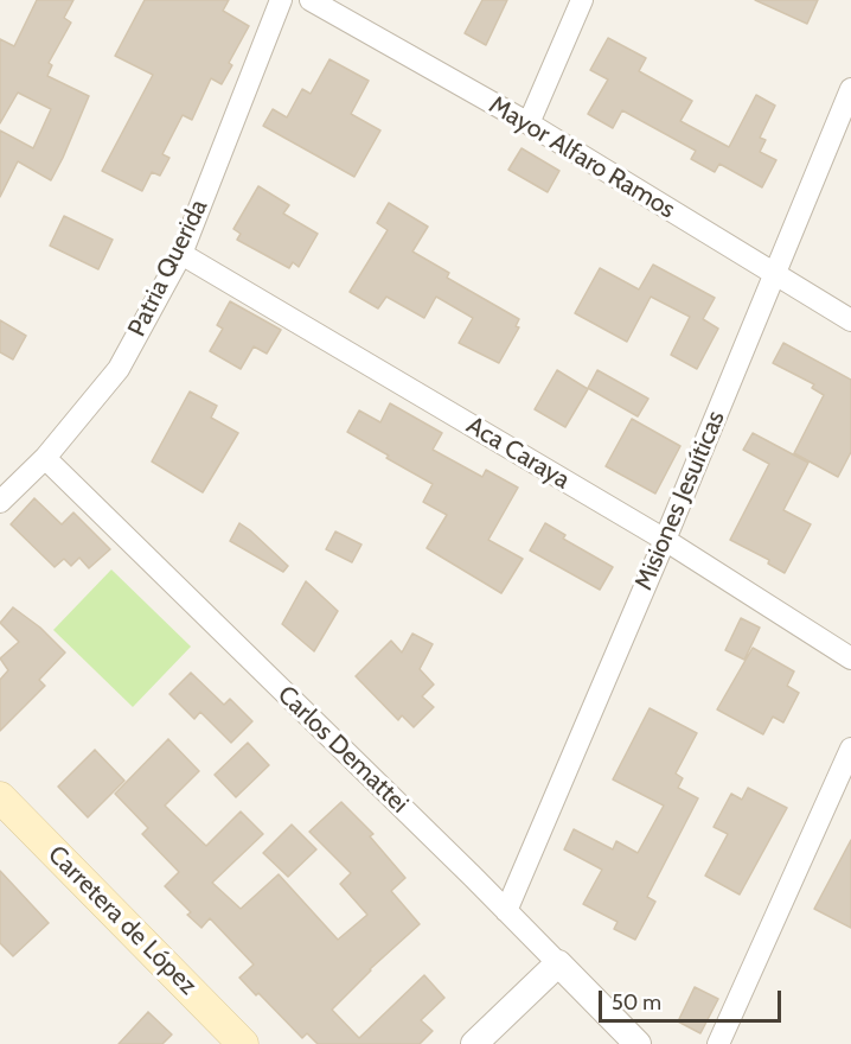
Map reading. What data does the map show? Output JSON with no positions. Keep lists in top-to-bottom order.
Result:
{
  "streets": {
    "main road": ["Carretera de López"],
    "street": [
      "Mayor Alfaro Ramos",
      "Patria Querida",
      "Aca Caraya",
      "Misiones Jesuíticas",
      "Carlos Demattei"
    ]
  },
  "crossings": [
    ["Mayor Alfaro Ramos", "Misiones Jesuíticas"],
    ["Patria Querida", "Aca Caraya"],
    ["Patria Querida", "Carlos Demattei"],
    ["Aca Caraya", "Misiones Jesuíticas"],
    ["Misiones Jesuíticas", "Carlos Demattei"]
  ],
  "scale_bar": "50 m"
}
